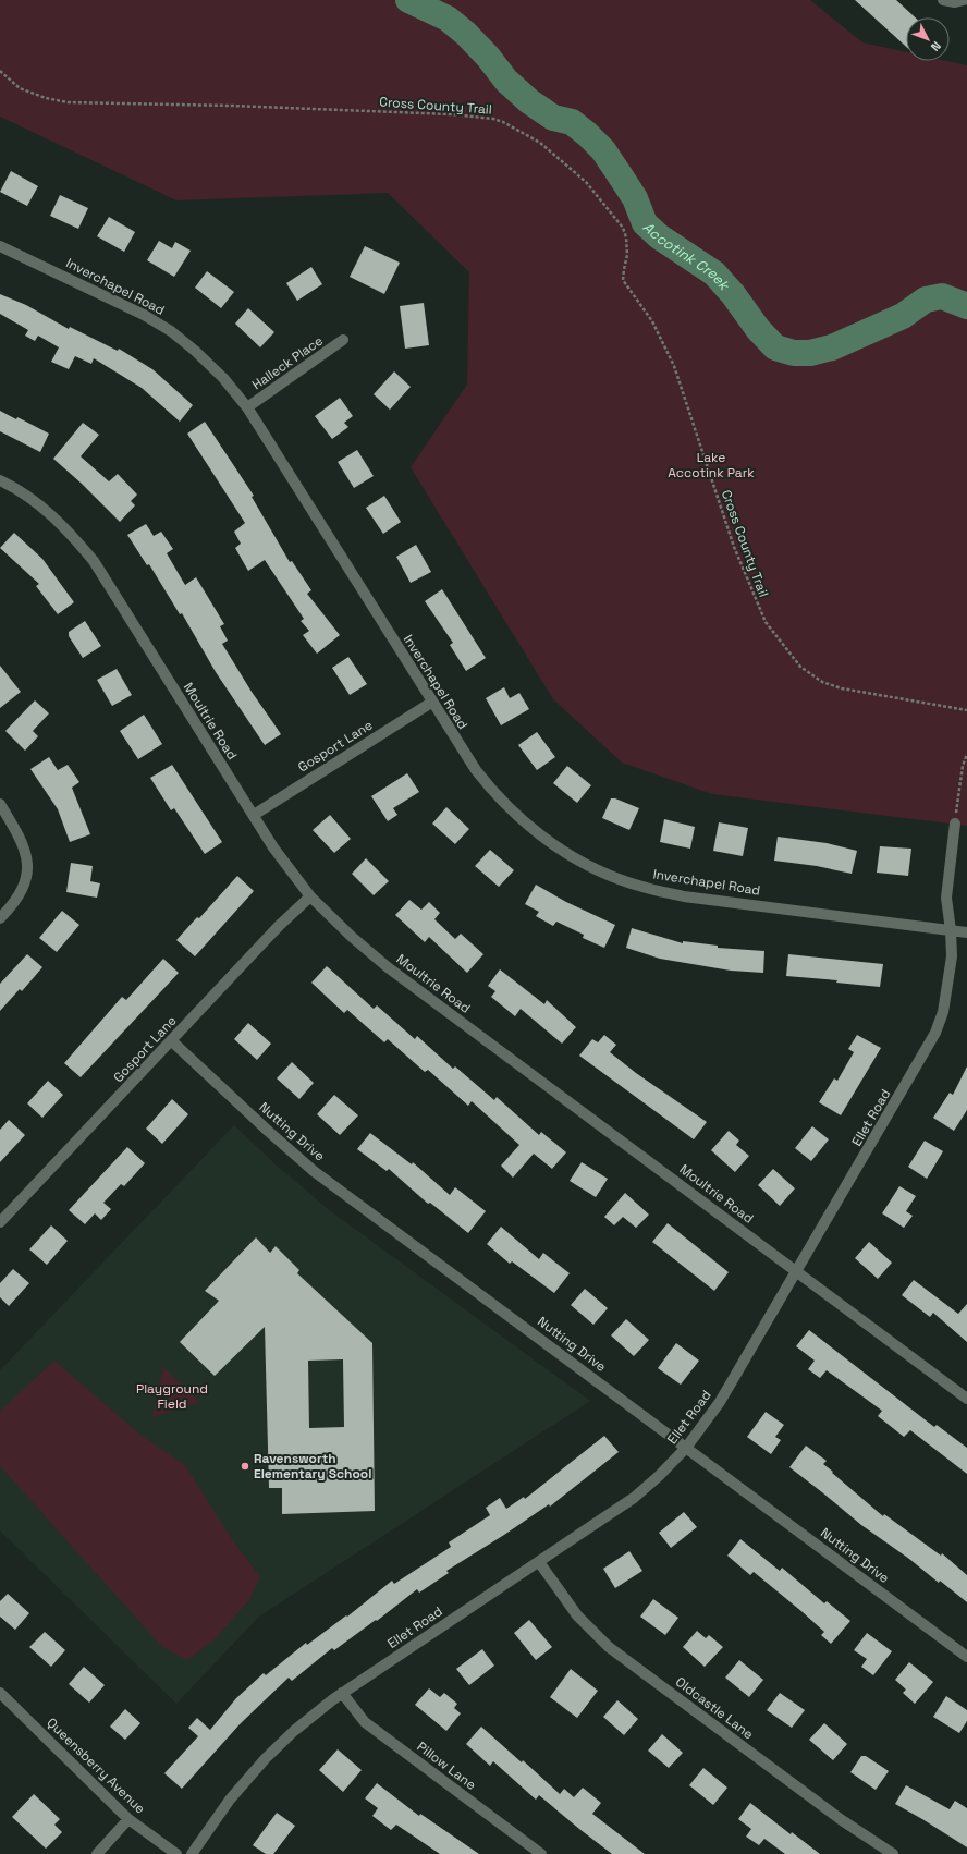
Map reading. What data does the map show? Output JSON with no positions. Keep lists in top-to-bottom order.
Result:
{
  "streets": {
    "street": [
      "Inverchapel Road",
      "Halleck Place",
      "Moultrie Road",
      "Gosport Lane",
      "Ellet Road",
      "Nutting Drive",
      "Oldcastle Lane",
      "Queensberry Avenue",
      "Pillow Lane"
    ],
    "path": ["Cross County Trail"]
  },
  "crossings": [
    ["Inverchapel Road", "Halleck Place"],
    ["Inverchapel Road", "Gosport Lane"],
    ["Inverchapel Road", "Ellet Road"],
    ["Moultrie Road", "Gosport Lane"],
    ["Moultrie Road", "Ellet Road"],
    ["Gosport Lane", "Nutting Drive"],
    ["Ellet Road", "Nutting Drive"],
    ["Ellet Road", "Oldcastle Lane"],
    ["Ellet Road", "Pillow Lane"]
  ],
  "water": ["Accotink Creek"],
  "parks": ["Lake Accotink Park", "Playground Field"],
  "places": ["Ravensworth Elementary School"],
  "north": "bottom right"
}
